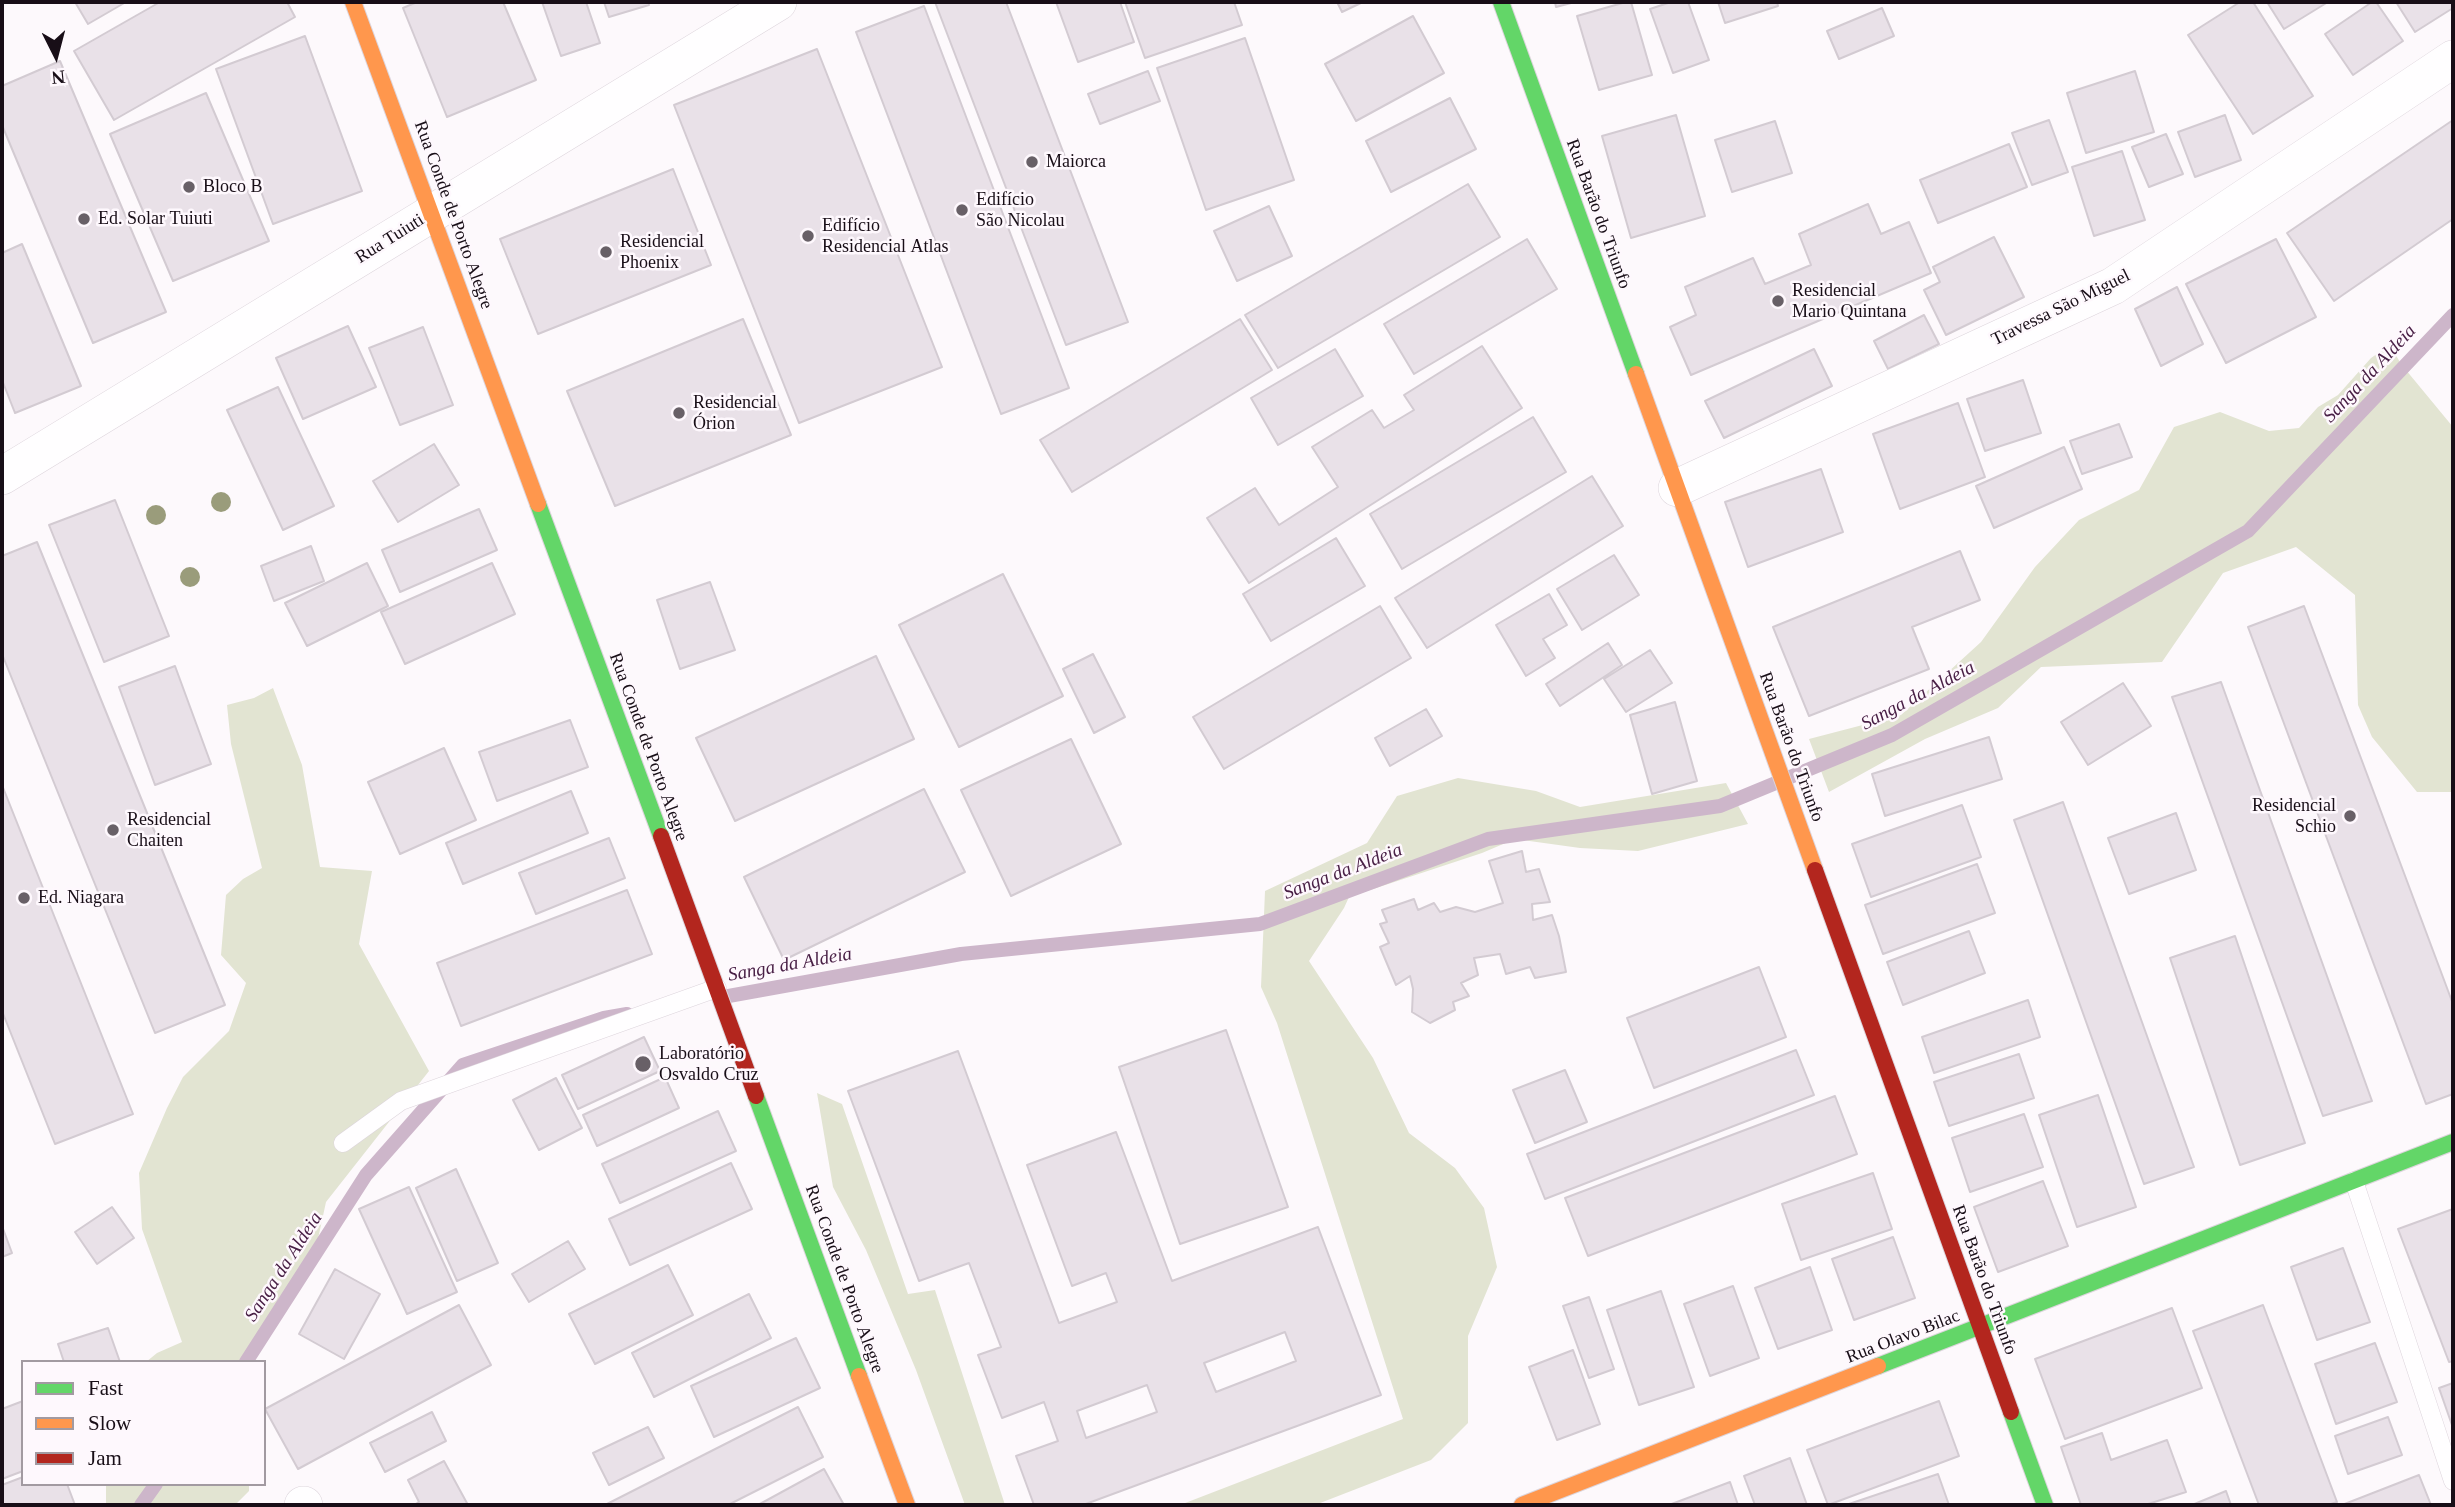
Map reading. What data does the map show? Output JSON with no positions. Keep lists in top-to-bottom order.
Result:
{
  "streets": {
    "street": [
      "Rua Barão do Triunfo",
      "Rua Conde de Porto Alegre",
      "Rua Tuiuti",
      "Travessa São Miguel",
      "Rua Olavo Bilac"
    ]
  },
  "crossings": [
    ["Rua Barão do Triunfo", "Travessa São Miguel"],
    ["Rua Barão do Triunfo", "Rua Olavo Bilac"],
    ["Rua Conde de Porto Alegre", "Rua Tuiuti"]
  ],
  "water": ["Sanga da Aldeia"],
  "places": [
    "Maiorca",
    "Bloco B",
    "Edifício São Nicolau",
    "Ed. Solar Tuiuti",
    "Edifício Residencial Atlas",
    "Residencial Phoenix",
    "Residencial Mario Quintana",
    "Residencial Órion",
    "Residencial Schio",
    "Residencial Chaiten",
    "Ed. Niagara",
    "Laboratório Osvaldo Cruz"
  ],
  "legend": ["Fast", "Slow", "Jam"],
  "north": "bottom"
}
